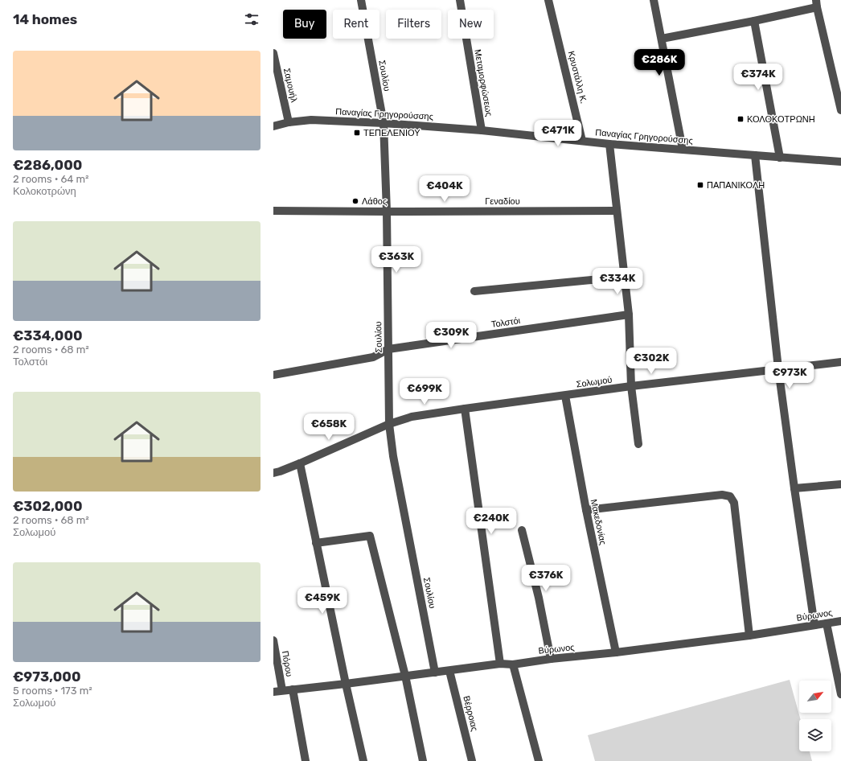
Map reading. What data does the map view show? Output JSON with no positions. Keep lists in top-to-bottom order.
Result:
{
  "streets": {
    "street": [
      "Σουλίου",
      "Κρυστάλλη Κ.",
      "Μεταμορφώσεως",
      "Σαμουήλ",
      "Παναγίας Γρηγορούσσης",
      "Γεναδίου",
      "Τολστόι",
      "Σολωμού",
      "Μακεδονίας",
      "Βύρωνος",
      "Πόρου",
      "Βέρροιας"
    ]
  },
  "crossings": [
    ["Σουλίου", "Παναγίας Γρηγορούσσης"],
    ["Σουλίου", "Γεναδίου"],
    ["Σουλίου", "Τολστόι"],
    ["Σουλίου", "Σολωμού"],
    ["Σουλίου", "Βύρωνος"],
    ["Κρυστάλλη Κ.", "Παναγίας Γρηγορούσσης"],
    ["Μεταμορφώσεως", "Παναγίας Γρηγορούσσης"],
    ["Σαμουήλ", "Παναγίας Γρηγορούσσης"],
    ["Σολωμού", "Μακεδονίας"],
    ["Μακεδονίας", "Βύρωνος"],
    ["Βύρωνος", "Πόρου"],
    ["Βύρωνος", "Βέρροιας"]
  ],
  "places": {
    "transit": ["ΚΟΛΟΚΟΤΡΩΝΗ", "ΤΕΠΕΛΕΝΙΟΥ", "ΠΑΠΑΝΙΚΟΛΗ"],
    "other": ["Λάθος"]
  },
  "north": "top right",
  "page": {
    "heading": "14 homes",
    "chip": [
      "Buy",
      "Rent",
      "Filters",
      "New"
    ],
    "list": [
      {
        "name": "€286,000",
        "note": "2 rooms · 64 m² · Κολοκοτρώνη"
      },
      {
        "name": "€334,000",
        "note": "2 rooms · 68 m² · Τολστόι"
      },
      {
        "name": "€302,000",
        "note": "2 rooms · 68 m² · Σολωμού"
      },
      {
        "name": "€973,000",
        "note": "5 rooms · 173 m² · Σολωμού"
      }
    ],
    "price": [
      "€286K",
      "€374K",
      "€471K",
      "€404K",
      "€363K",
      "€334K",
      "€309K",
      "€302K",
      "€973K",
      "€699K",
      "€658K",
      "€240K",
      "€376K",
      "€459K"
    ]
  }
}
